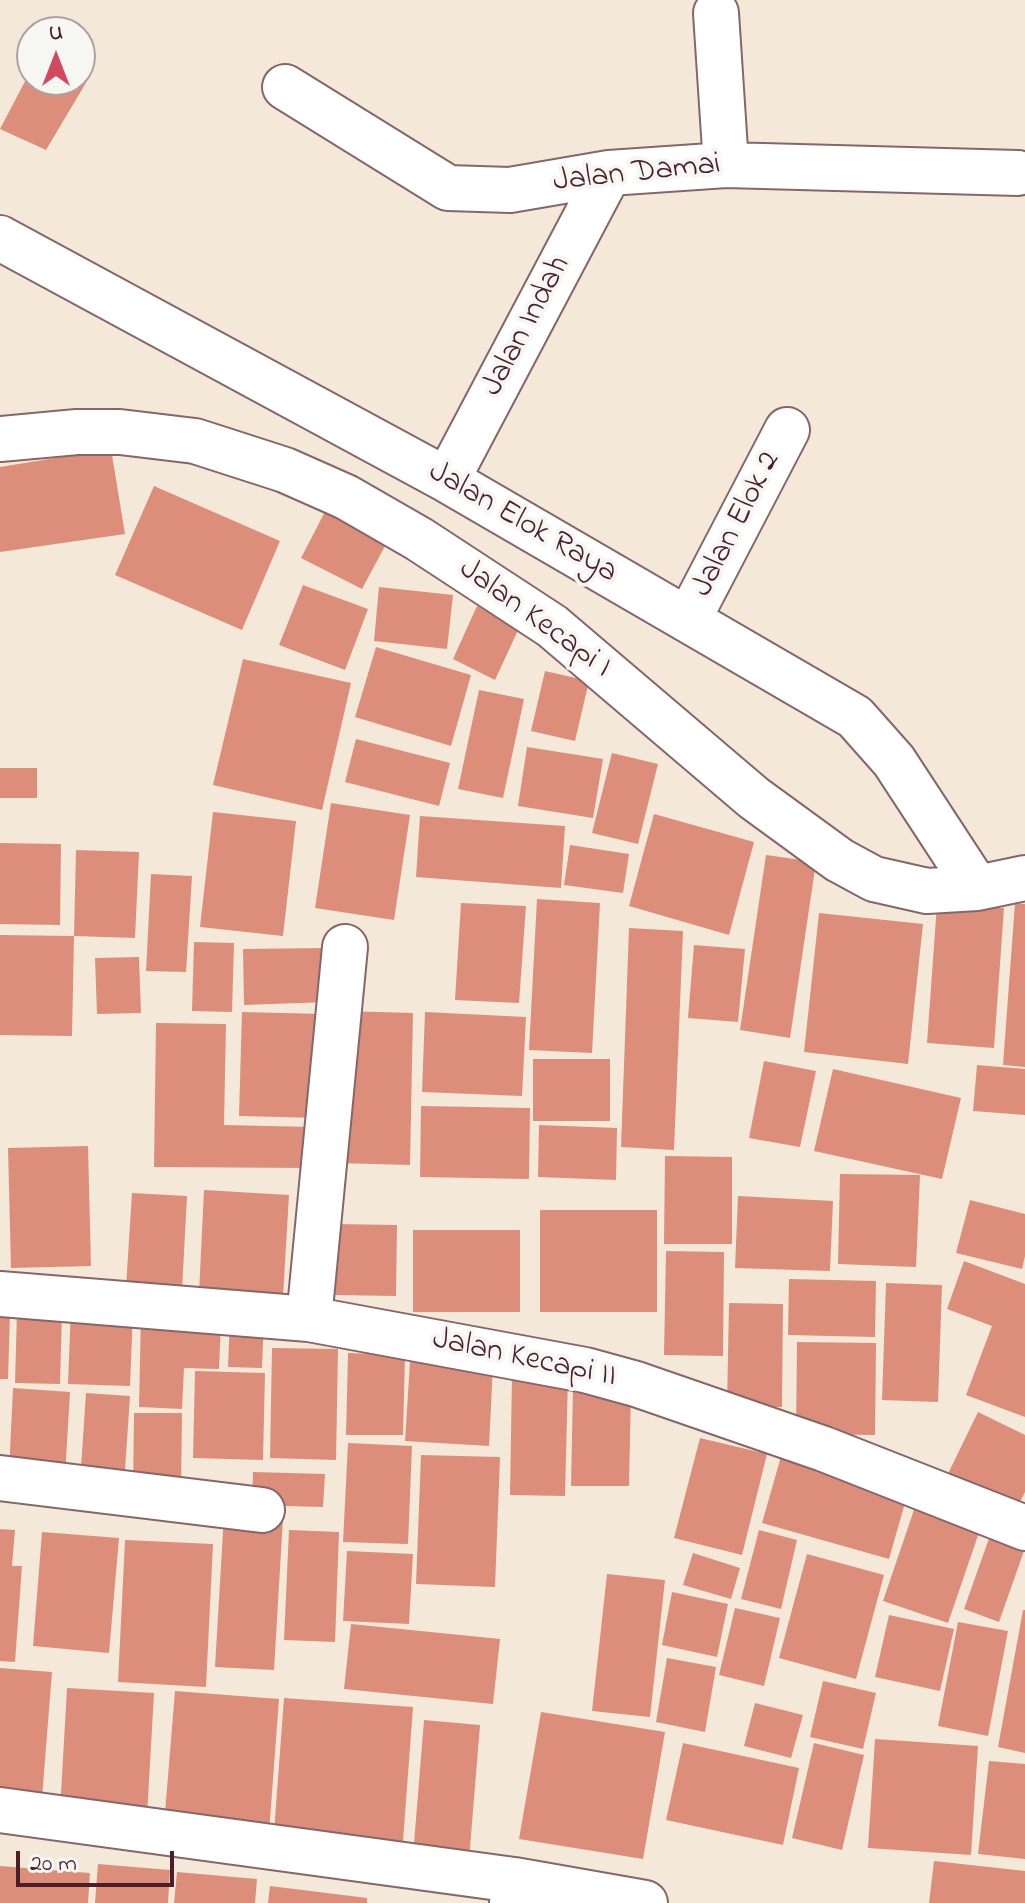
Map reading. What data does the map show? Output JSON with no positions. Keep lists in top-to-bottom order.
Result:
{
  "streets": {
    "street": [
      "Jalan Damai",
      "Jalan Indah",
      "Jalan Elok Raya",
      "Jalan Elok 2",
      "Jalan Kecapi I",
      "Jalan Kecapi II"
    ]
  },
  "crossings": [
    ["Jalan Damai", "Jalan Indah"],
    ["Jalan Indah", "Jalan Elok Raya"],
    ["Jalan Elok Raya", "Jalan Elok 2"],
    ["Jalan Elok Raya", "Jalan Kecapi I"]
  ],
  "scale_bar": "20 m",
  "north": "top"
}
